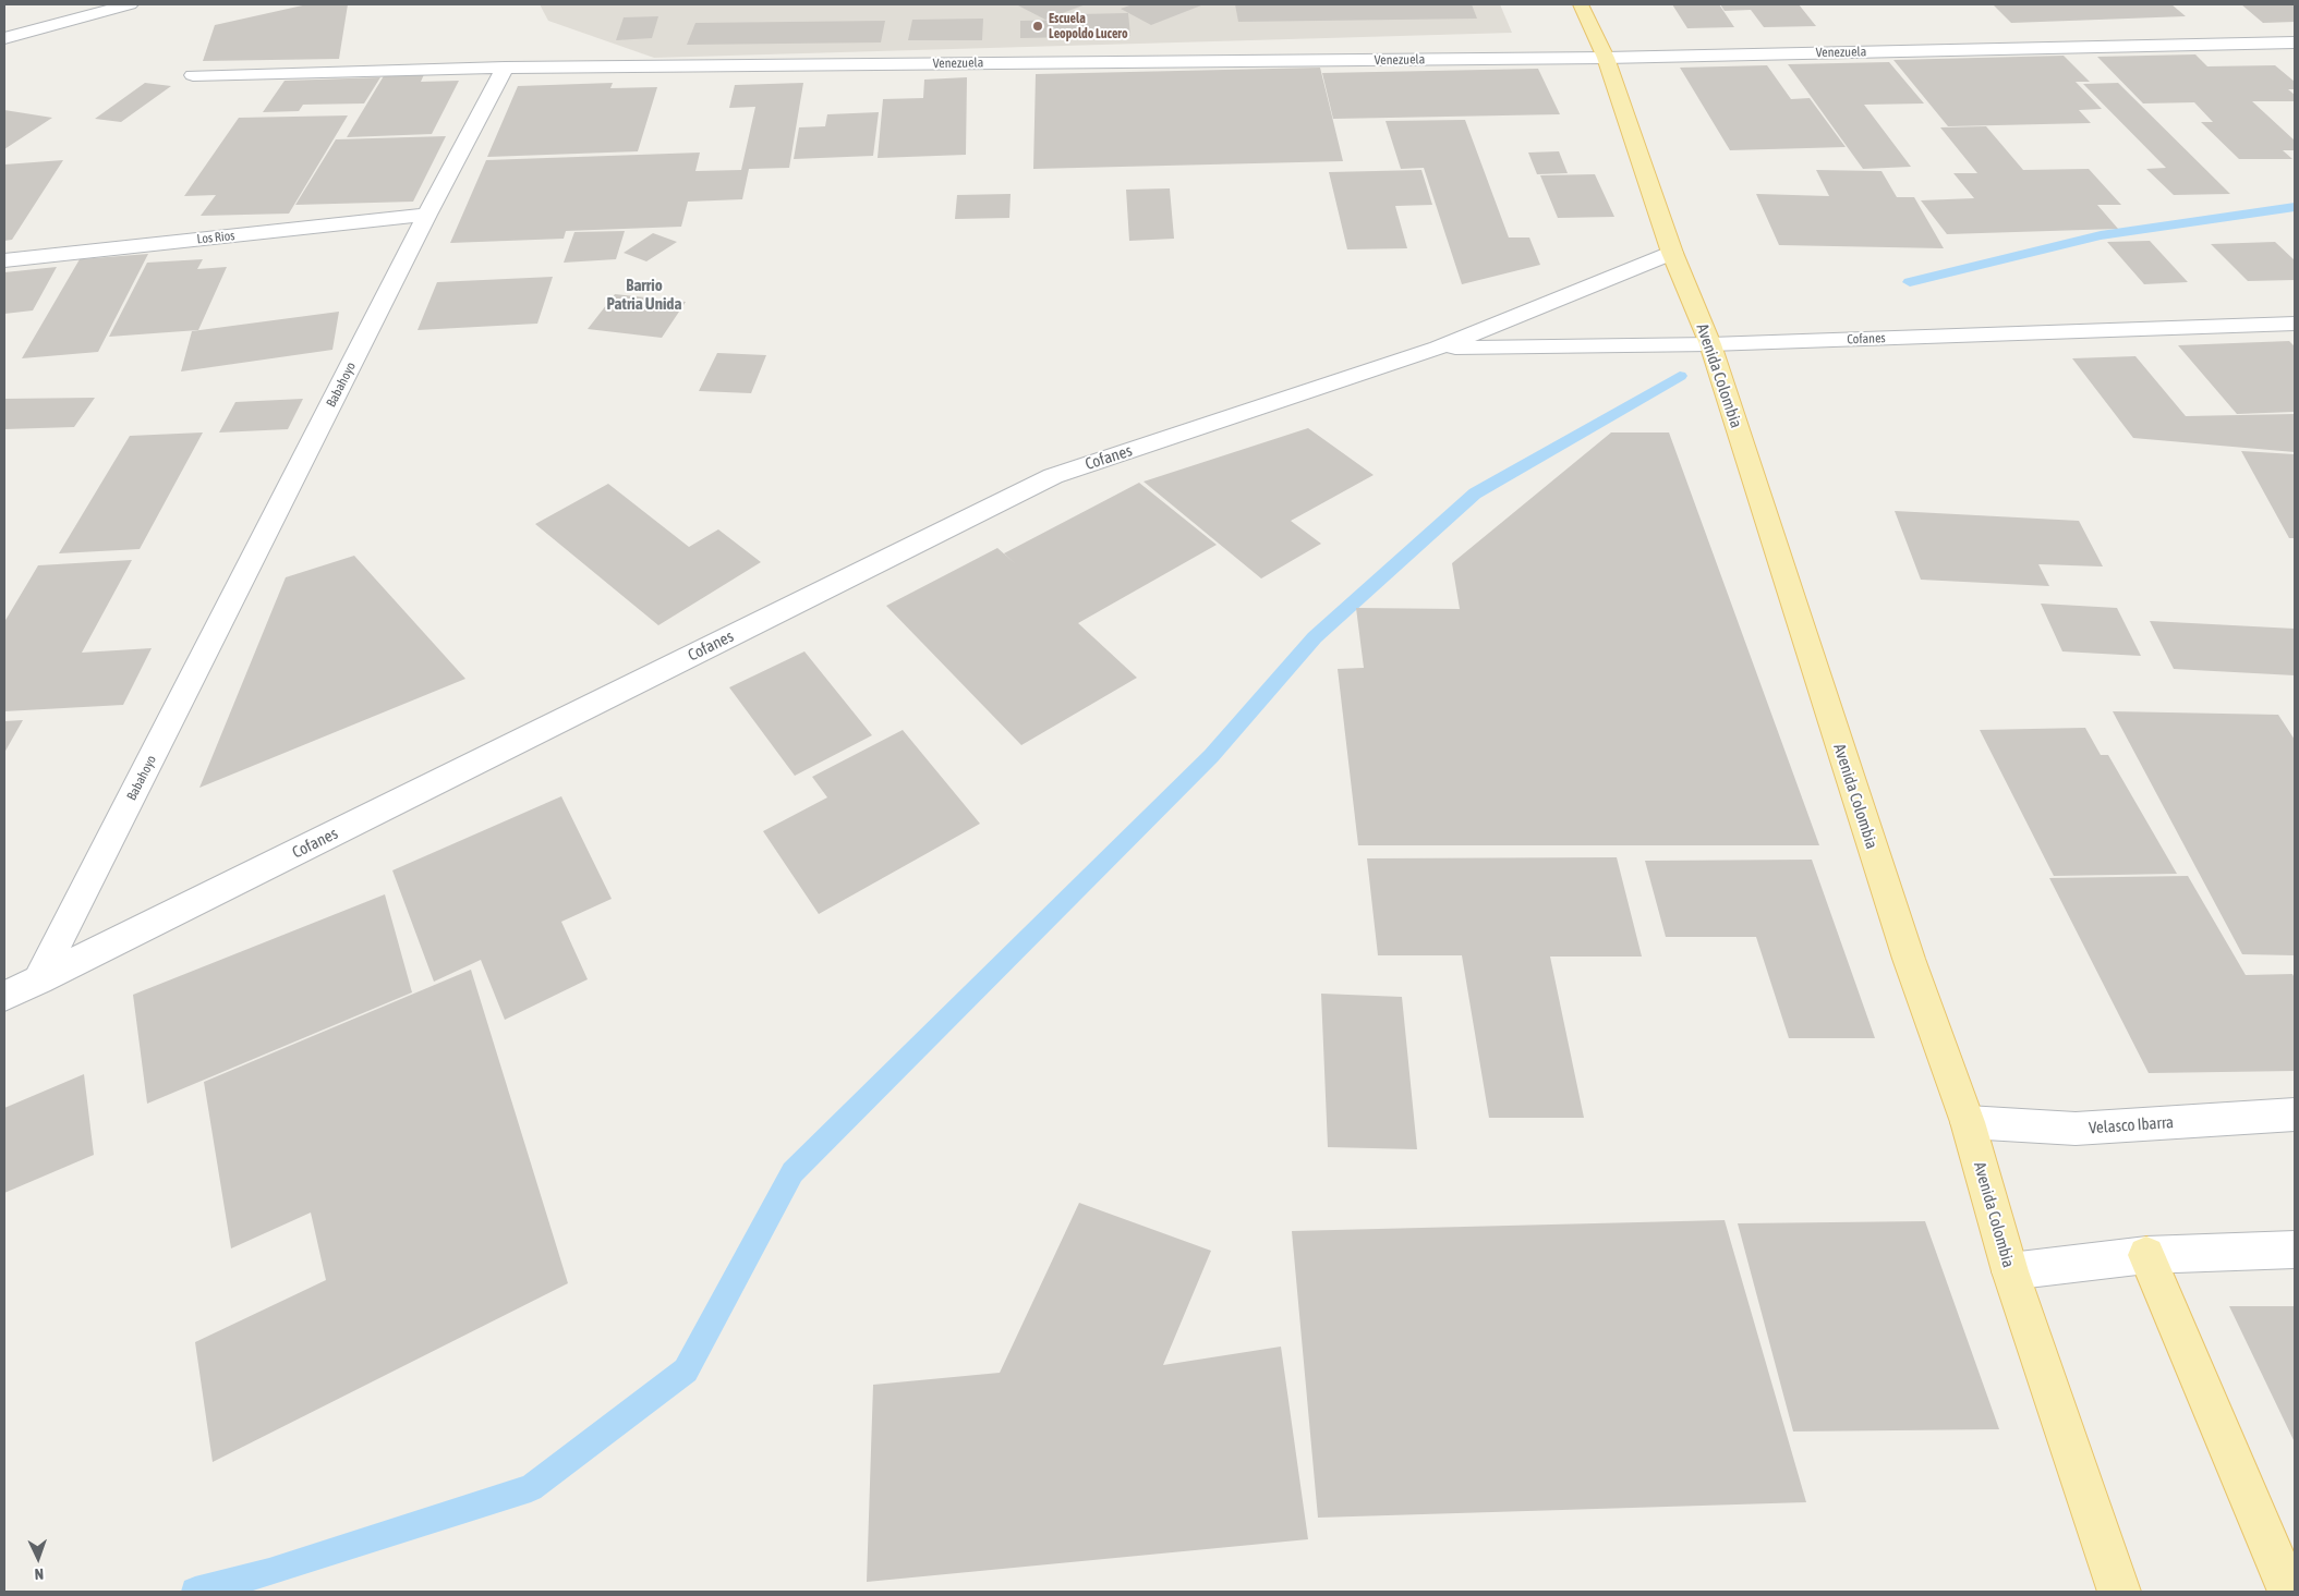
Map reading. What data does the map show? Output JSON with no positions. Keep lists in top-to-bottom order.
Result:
{
  "streets": {
    "main road": ["Avenida Colombia"],
    "street": [
      "Venezuela",
      "Los Rios",
      "Cofanes",
      "Babahoyo",
      "Velasco Ibarra"
    ]
  },
  "crossings": [
    ["Venezuela", "Avenida Colombia"],
    ["Venezuela", "Babahoyo"],
    ["Los Rios", "Babahoyo"],
    ["Cofanes", "Avenida Colombia"],
    ["Cofanes", "Babahoyo"],
    ["Avenida Colombia", "Velasco Ibarra"]
  ],
  "districts": ["Barrio Patria Unida"],
  "places": ["Escuela Leopoldo Lucero"],
  "north": "bottom"
}
